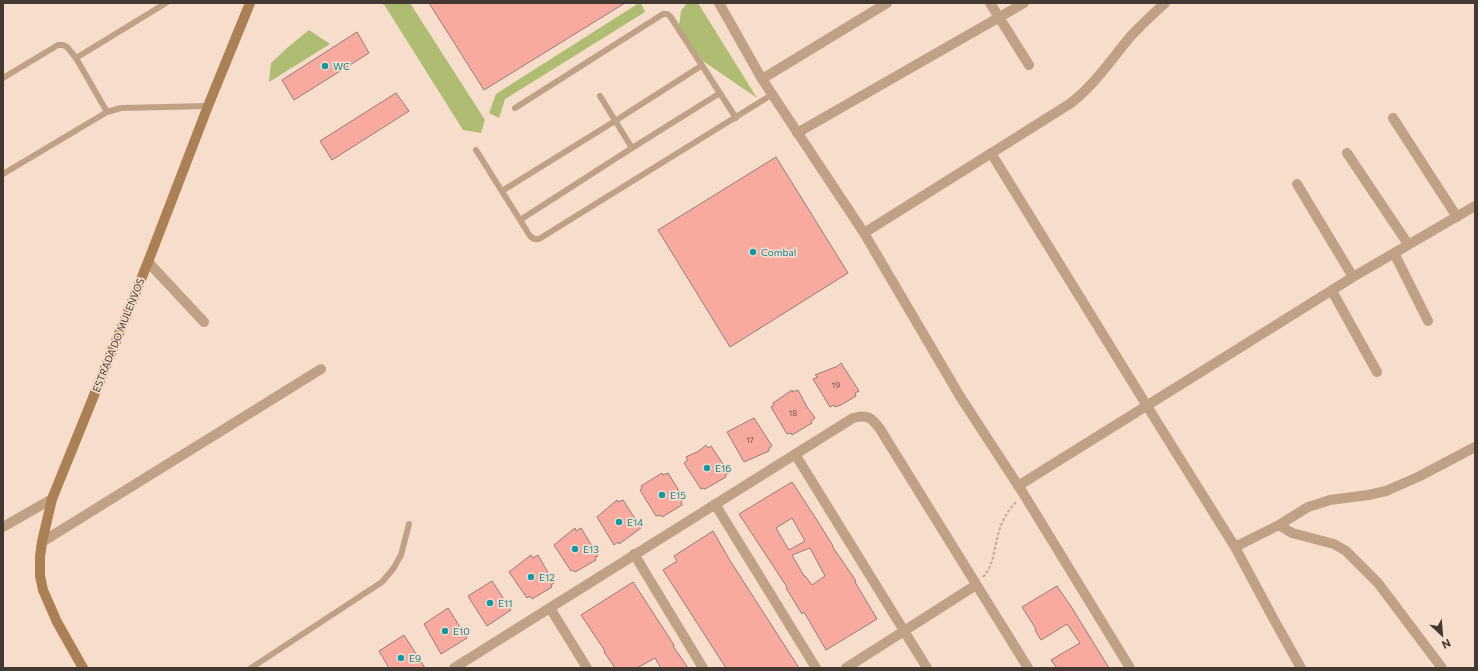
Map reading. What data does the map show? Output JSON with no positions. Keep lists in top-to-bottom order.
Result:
{
  "streets": {
    "street": ["ESTRADA DO MULENVOS"]
  },
  "places": [
    "WC",
    "Combal",
    "E16",
    "E15",
    "E14",
    "E13",
    "E12",
    "E11",
    "E10",
    "E9"
  ],
  "house_numbers": ["19", "18", "17"],
  "north": "bottom right"
}
